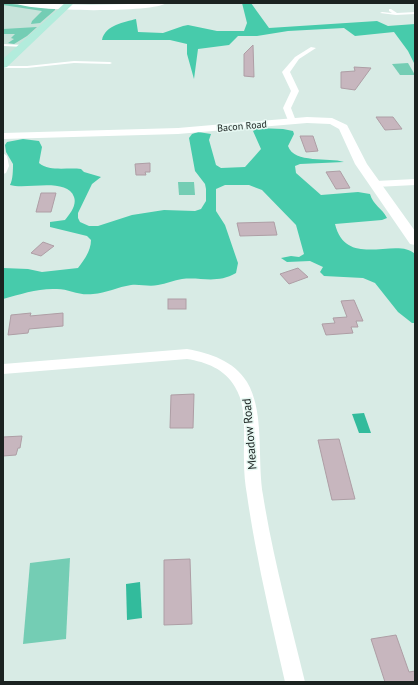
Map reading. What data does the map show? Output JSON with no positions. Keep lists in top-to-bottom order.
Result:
{
  "streets": {
    "street": ["Bacon Road", "Meadow Road"]
  }
}
